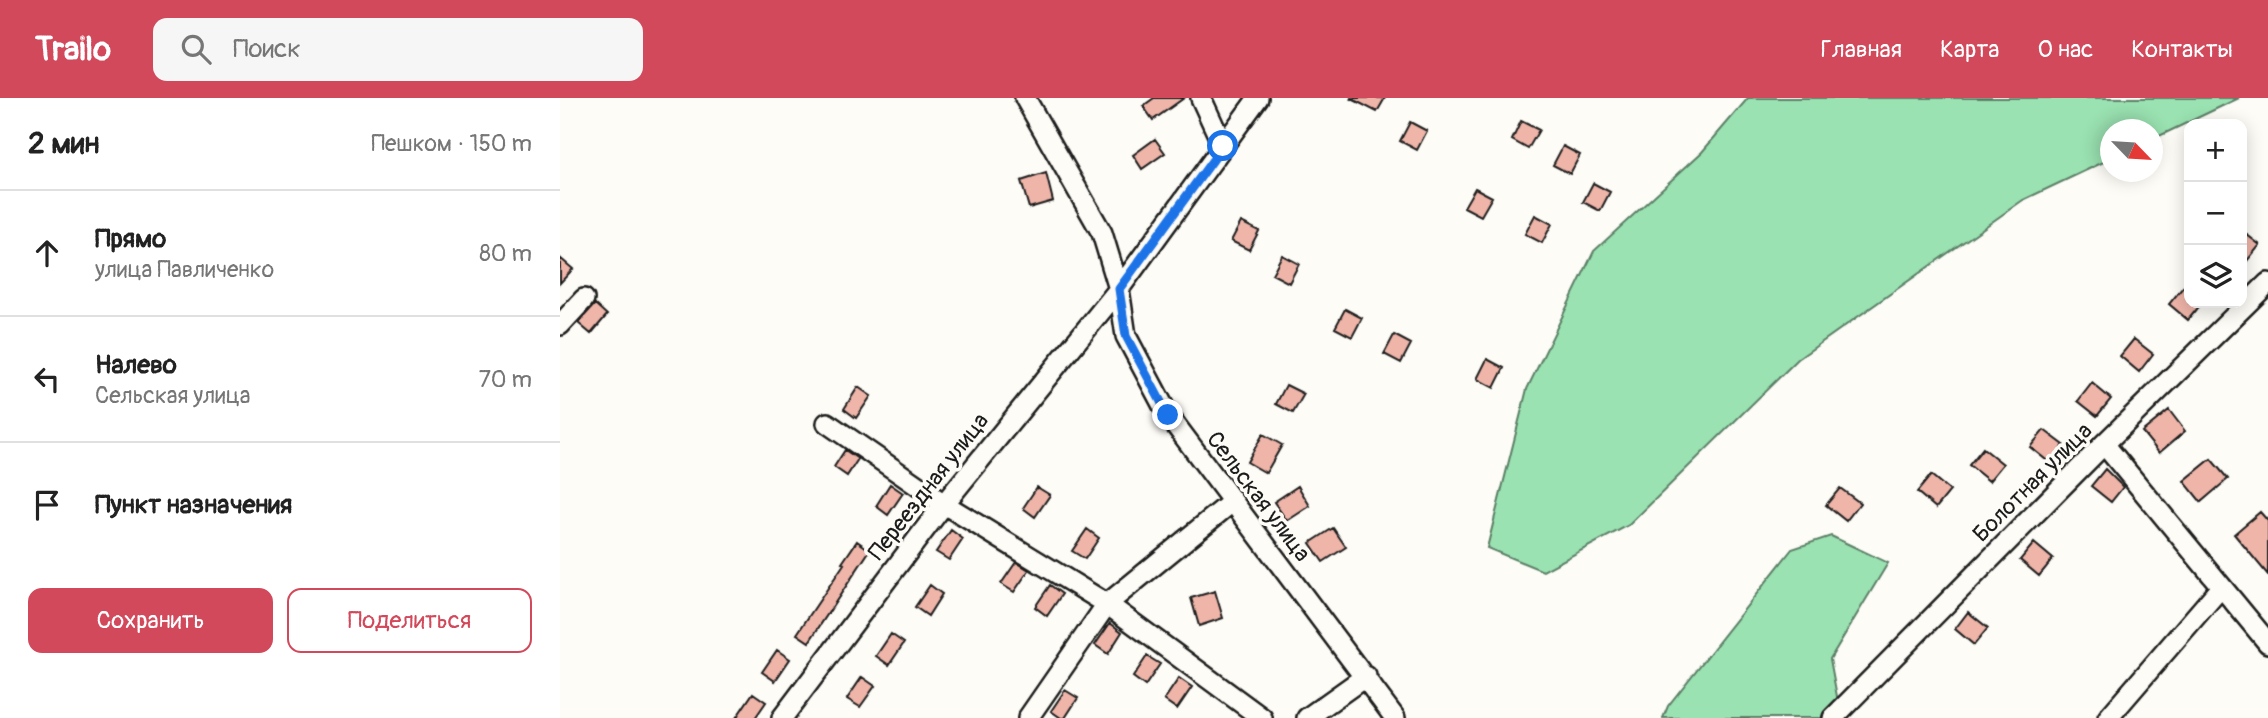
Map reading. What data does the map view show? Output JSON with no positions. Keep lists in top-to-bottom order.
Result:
{
  "streets": {
    "street": ["Болотная улица", "Переездная улица", "Сельская улица"]
  },
  "crossings": [
    ["Переездная улица", "Сельская улица"]
  ],
  "north": "bottom right",
  "page": {
    "header": "Trailo",
    "search": "Поиск",
    "nav": [
      "Главная",
      "Карта",
      "О нас",
      "Контакты"
    ],
    "heading": ["2 мин", "Пешком · 150 m"],
    "map_buttons": ["+", "−"],
    "list": [
      ["Прямо", "улица Павличенко", "80 m"],
      ["Налево", "Сельская улица", "70 m"],
      "Пункт назначения"
    ],
    "buttons": ["Сохранить", "Поделиться"]
  }
}
